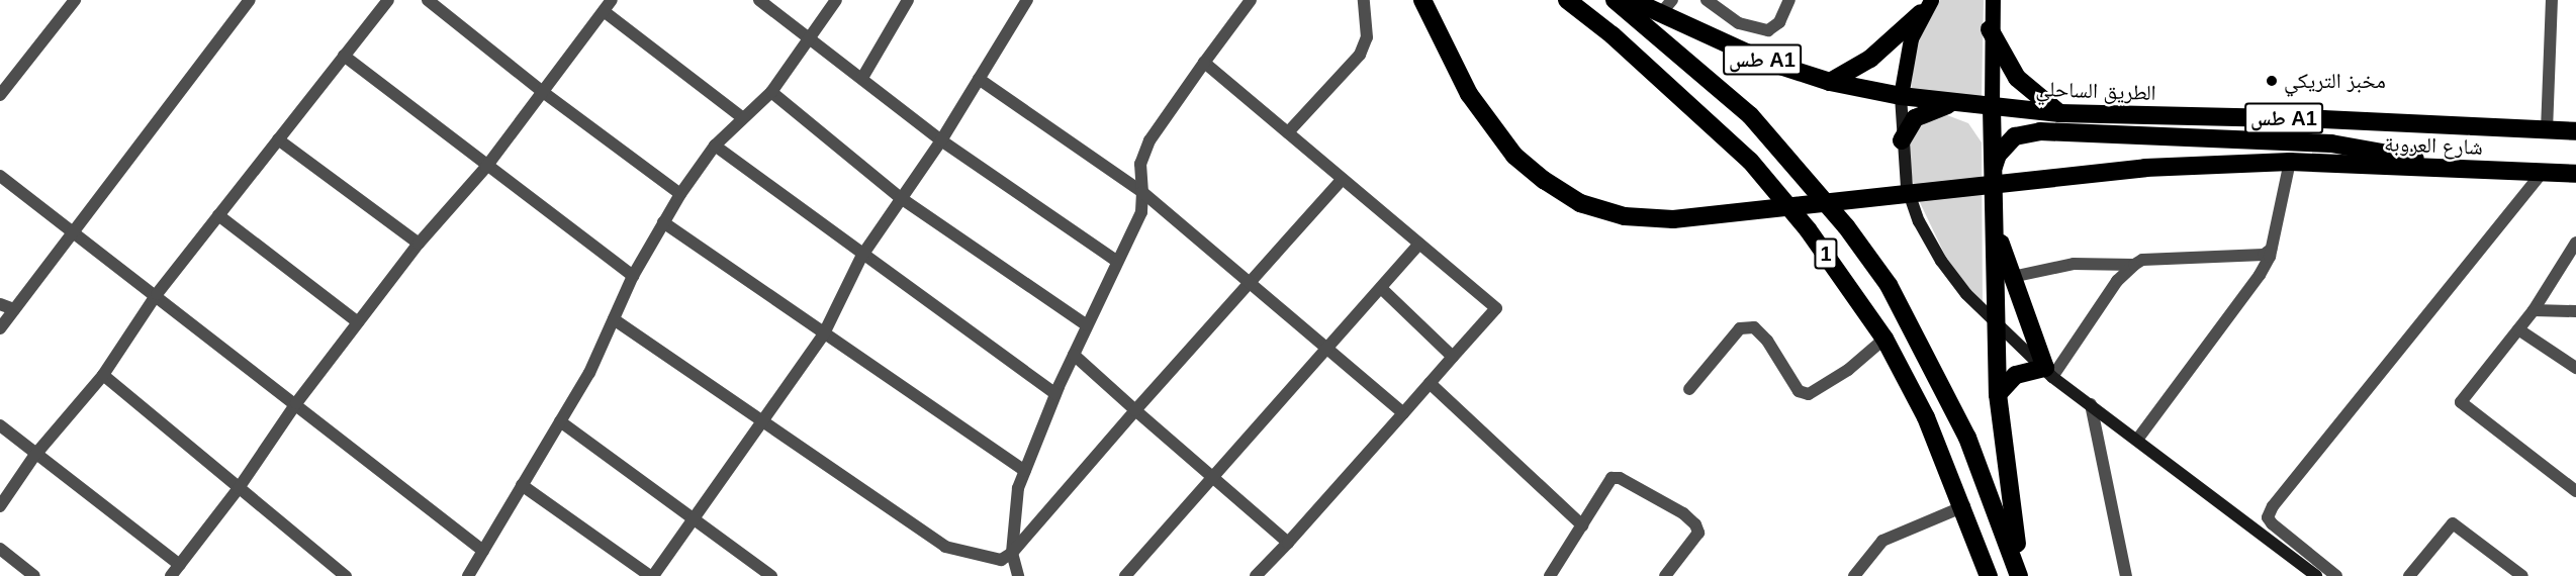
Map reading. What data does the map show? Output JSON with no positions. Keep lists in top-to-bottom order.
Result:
{
  "streets": {
    "highway": [
      "طس A1",
      "الطريق الساحلي",
      "شارع العروبة",
      "1"
    ]
  },
  "crossings": [
    ["طس A1", "شارع العروبة"]
  ],
  "places": ["مخبز التريكي"]
}
